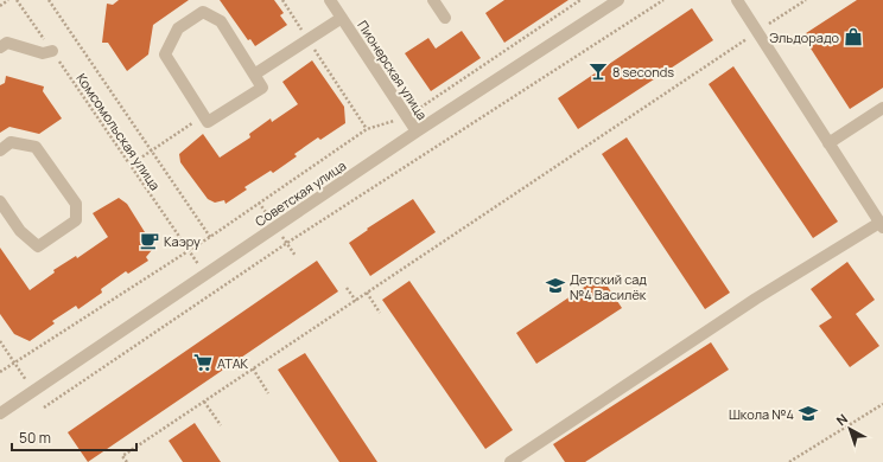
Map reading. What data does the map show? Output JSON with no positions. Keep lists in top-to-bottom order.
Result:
{
  "streets": {
    "street": ["Пионерская улица", "Советская улица"],
    "path": ["Комсомольская улица"]
  },
  "crossings": [
    ["Пионерская улица", "Советская улица"],
    ["Комсомольская улица", "Советская улица"]
  ],
  "places": {
    "shop": ["Эльдорадо"],
    "bar": ["8 seconds"],
    "cafe": ["Каэру"],
    "school or university": ["Детский сад №4 Василёк", "Школа №4"],
    "supermarket": ["АТАК"]
  },
  "scale_bar": "50 m",
  "north": "top left"
}
